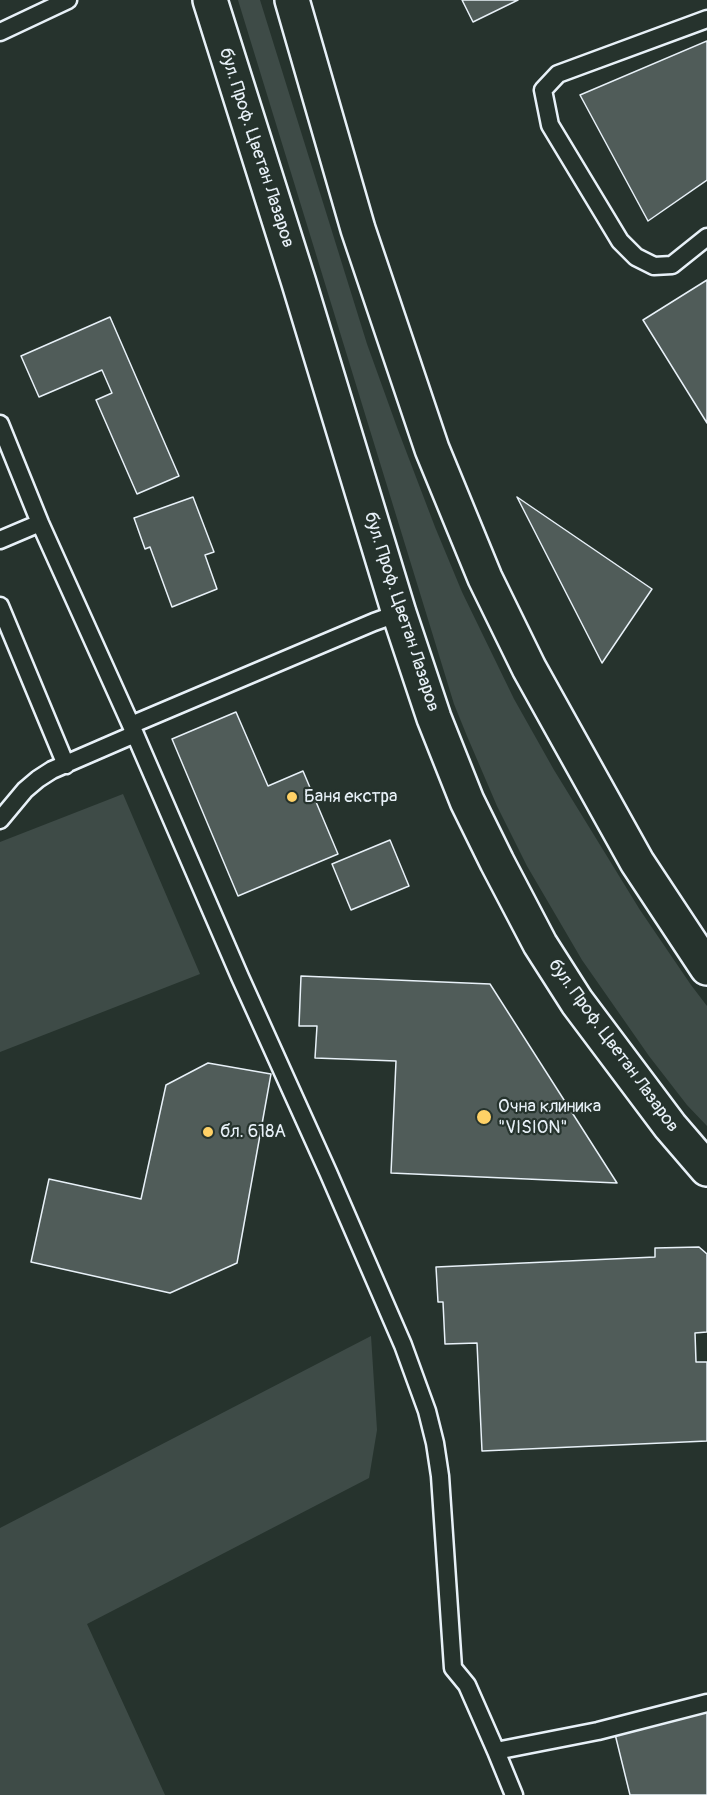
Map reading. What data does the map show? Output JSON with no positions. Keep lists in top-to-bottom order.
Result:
{
  "streets": {
    "main road": ["бул. Проф. Цветан Лазаров"]
  },
  "places": ["Баня екстра", "Очна клиника \"VISION\"", "бл. 618А"]
}
